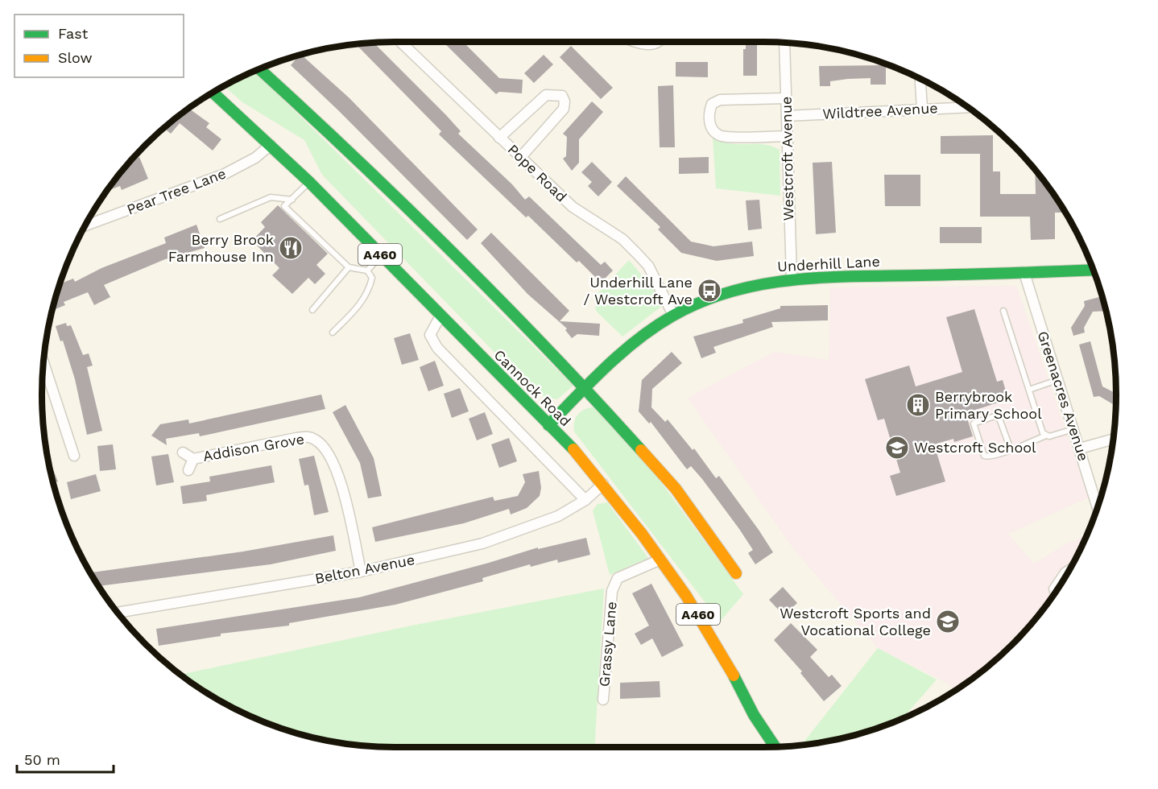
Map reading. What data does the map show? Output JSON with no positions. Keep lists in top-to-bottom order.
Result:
{
  "streets": {
    "main road": ["A460", "Underhill Lane", "Cannock Road"],
    "street": [
      "Wildtree Avenue",
      "Westcroft Avenue",
      "Pope Road",
      "Pear Tree Lane",
      "Greenacres Avenue",
      "Addison Grove",
      "Belton Avenue",
      "Grassy Lane"
    ]
  },
  "crossings": [
    ["Wildtree Avenue", "Westcroft Avenue"],
    ["Westcroft Avenue", "Underhill Lane"],
    ["Pope Road", "Underhill Lane"],
    ["Pear Tree Lane", "Cannock Road"],
    ["Underhill Lane", "Cannock Road"],
    ["Underhill Lane", "Greenacres Avenue"],
    ["Cannock Road", "Belton Avenue"],
    ["Cannock Road", "Grassy Lane"],
    ["Addison Grove", "Belton Avenue"]
  ],
  "places": {
    "restaurant": ["Berry Brook Farmhouse Inn"],
    "bus stop": ["Underhill Lane / Westcroft Ave"],
    "building": ["Berrybrook Primary School"],
    "school or university": ["Westcroft School", "Westcroft Sports and Vocational College"]
  },
  "legend": ["Fast", "Slow"],
  "scale_bar": "50 m"
}
